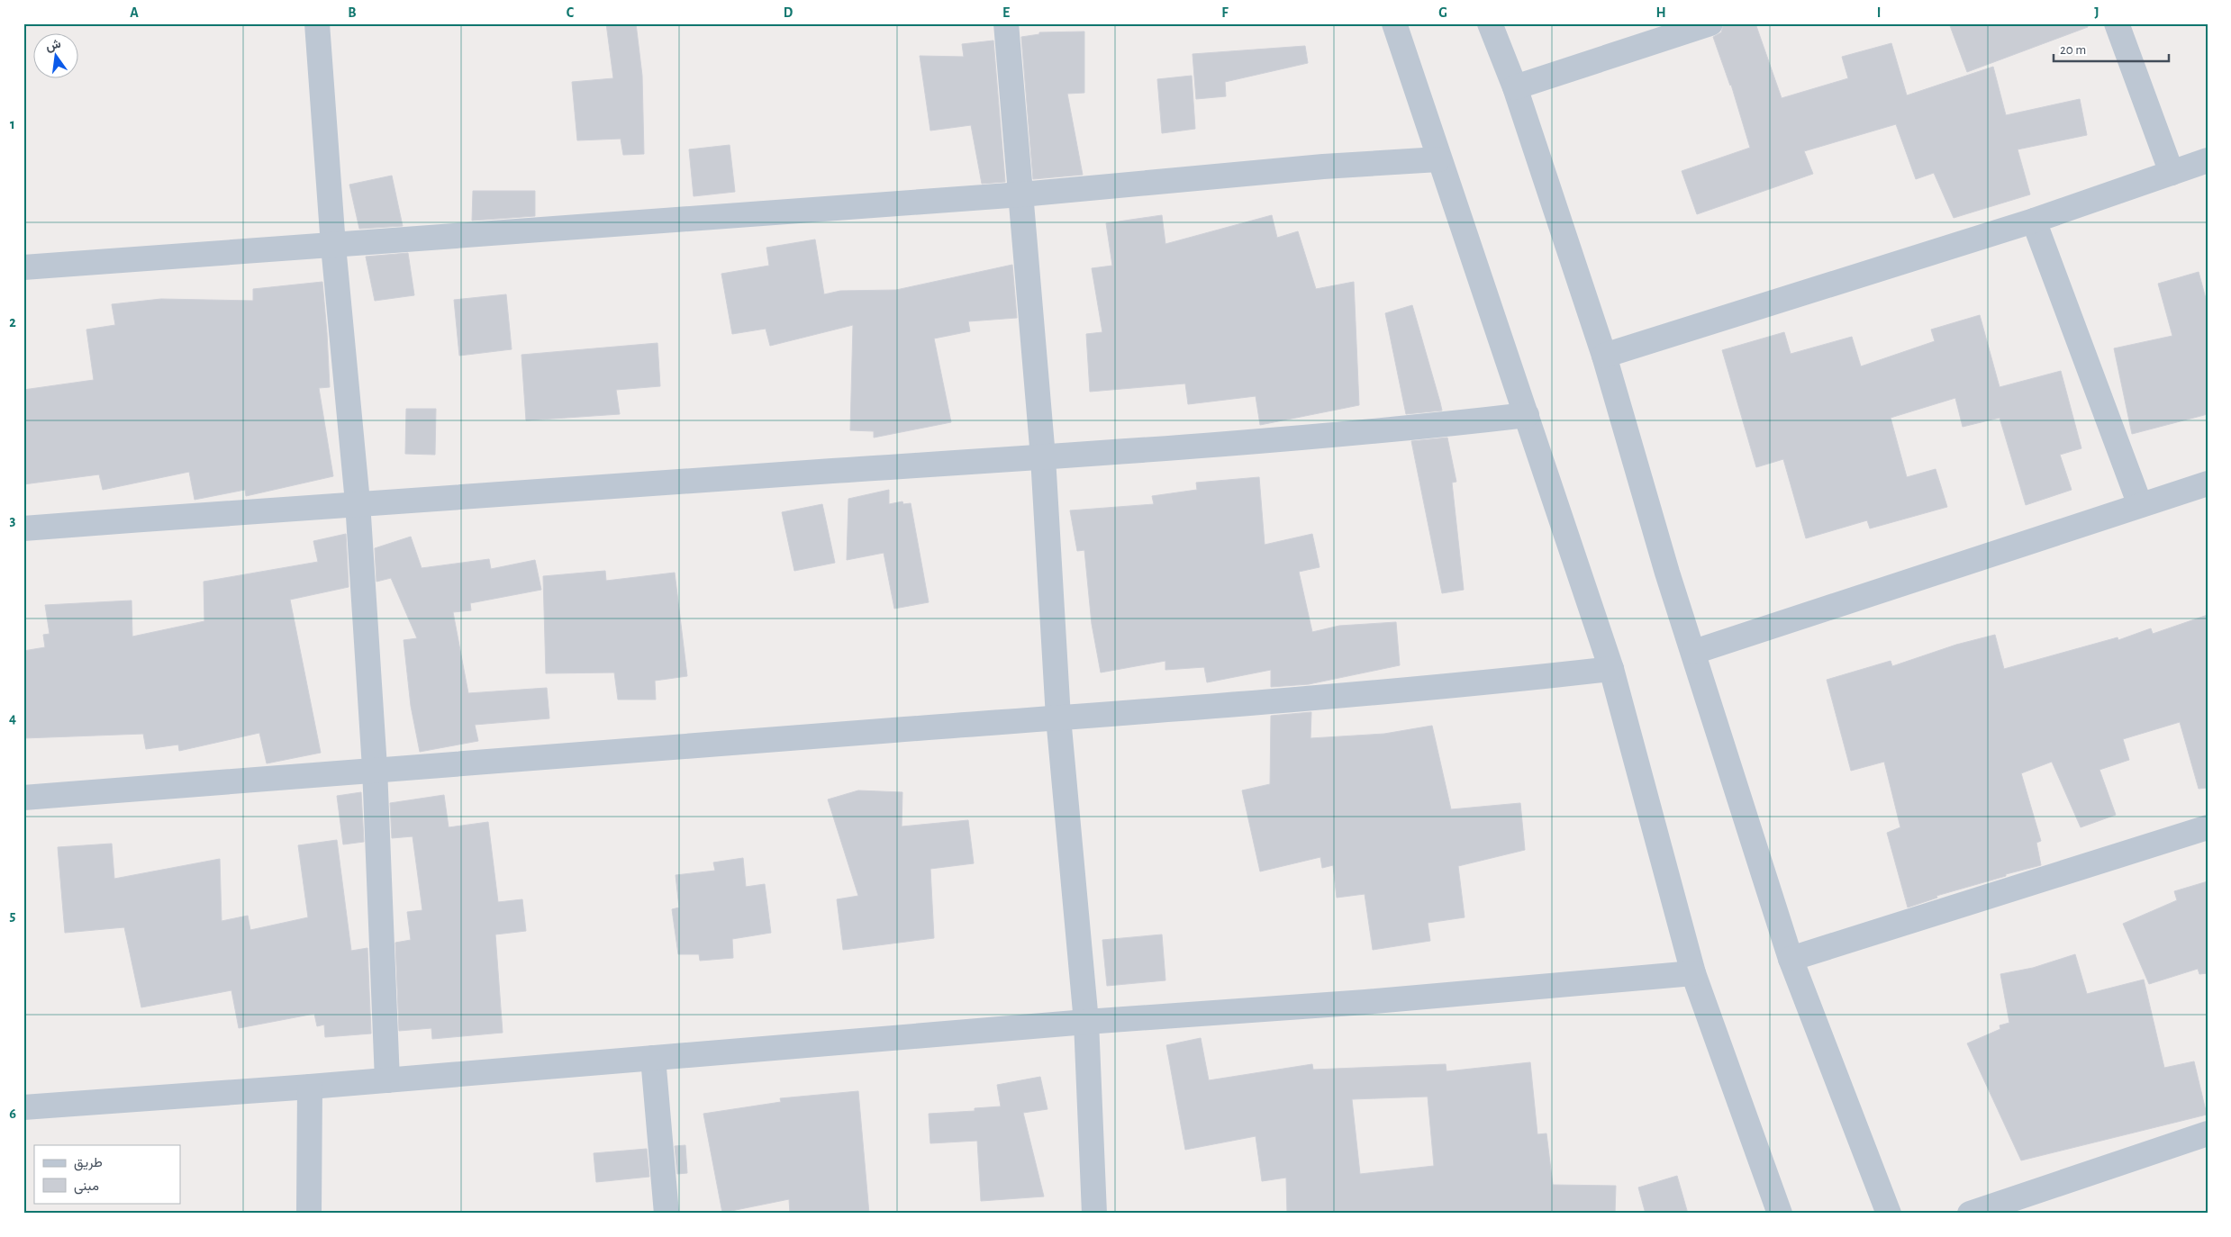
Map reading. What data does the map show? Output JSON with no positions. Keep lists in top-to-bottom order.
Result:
{
  "legend": ["طريق", "مبنى"],
  "scale_bar": "20 m",
  "north": "top",
  "grid": {
    "columns": [
      "A",
      "B",
      "C",
      "D",
      "E",
      "F",
      "G",
      "H",
      "I",
      "J"
    ],
    "rows": [
      "1",
      "2",
      "3",
      "4",
      "5",
      "6"
    ]
  }
}
